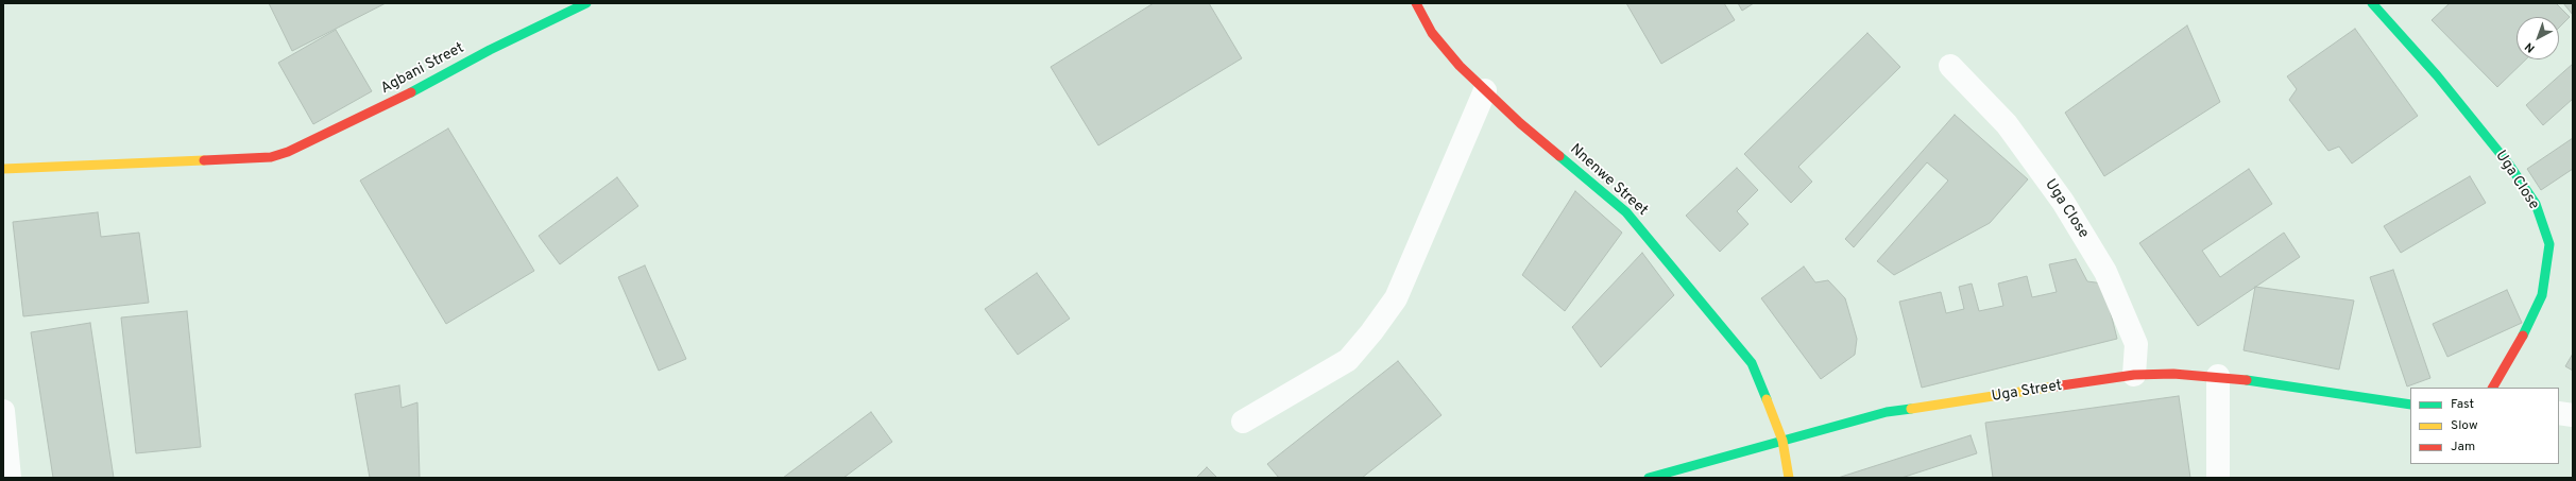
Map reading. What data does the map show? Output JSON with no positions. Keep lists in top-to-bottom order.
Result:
{
  "streets": {
    "street": [
      "Agbani Street",
      "Nnenwe Street",
      "Uga Close",
      "Uga Street"
    ]
  },
  "crossings": [
    ["Nnenwe Street", "Uga Street"],
    ["Uga Close", "Uga Street"]
  ],
  "legend": ["Fast", "Slow", "Jam"],
  "north": "bottom left"
}
